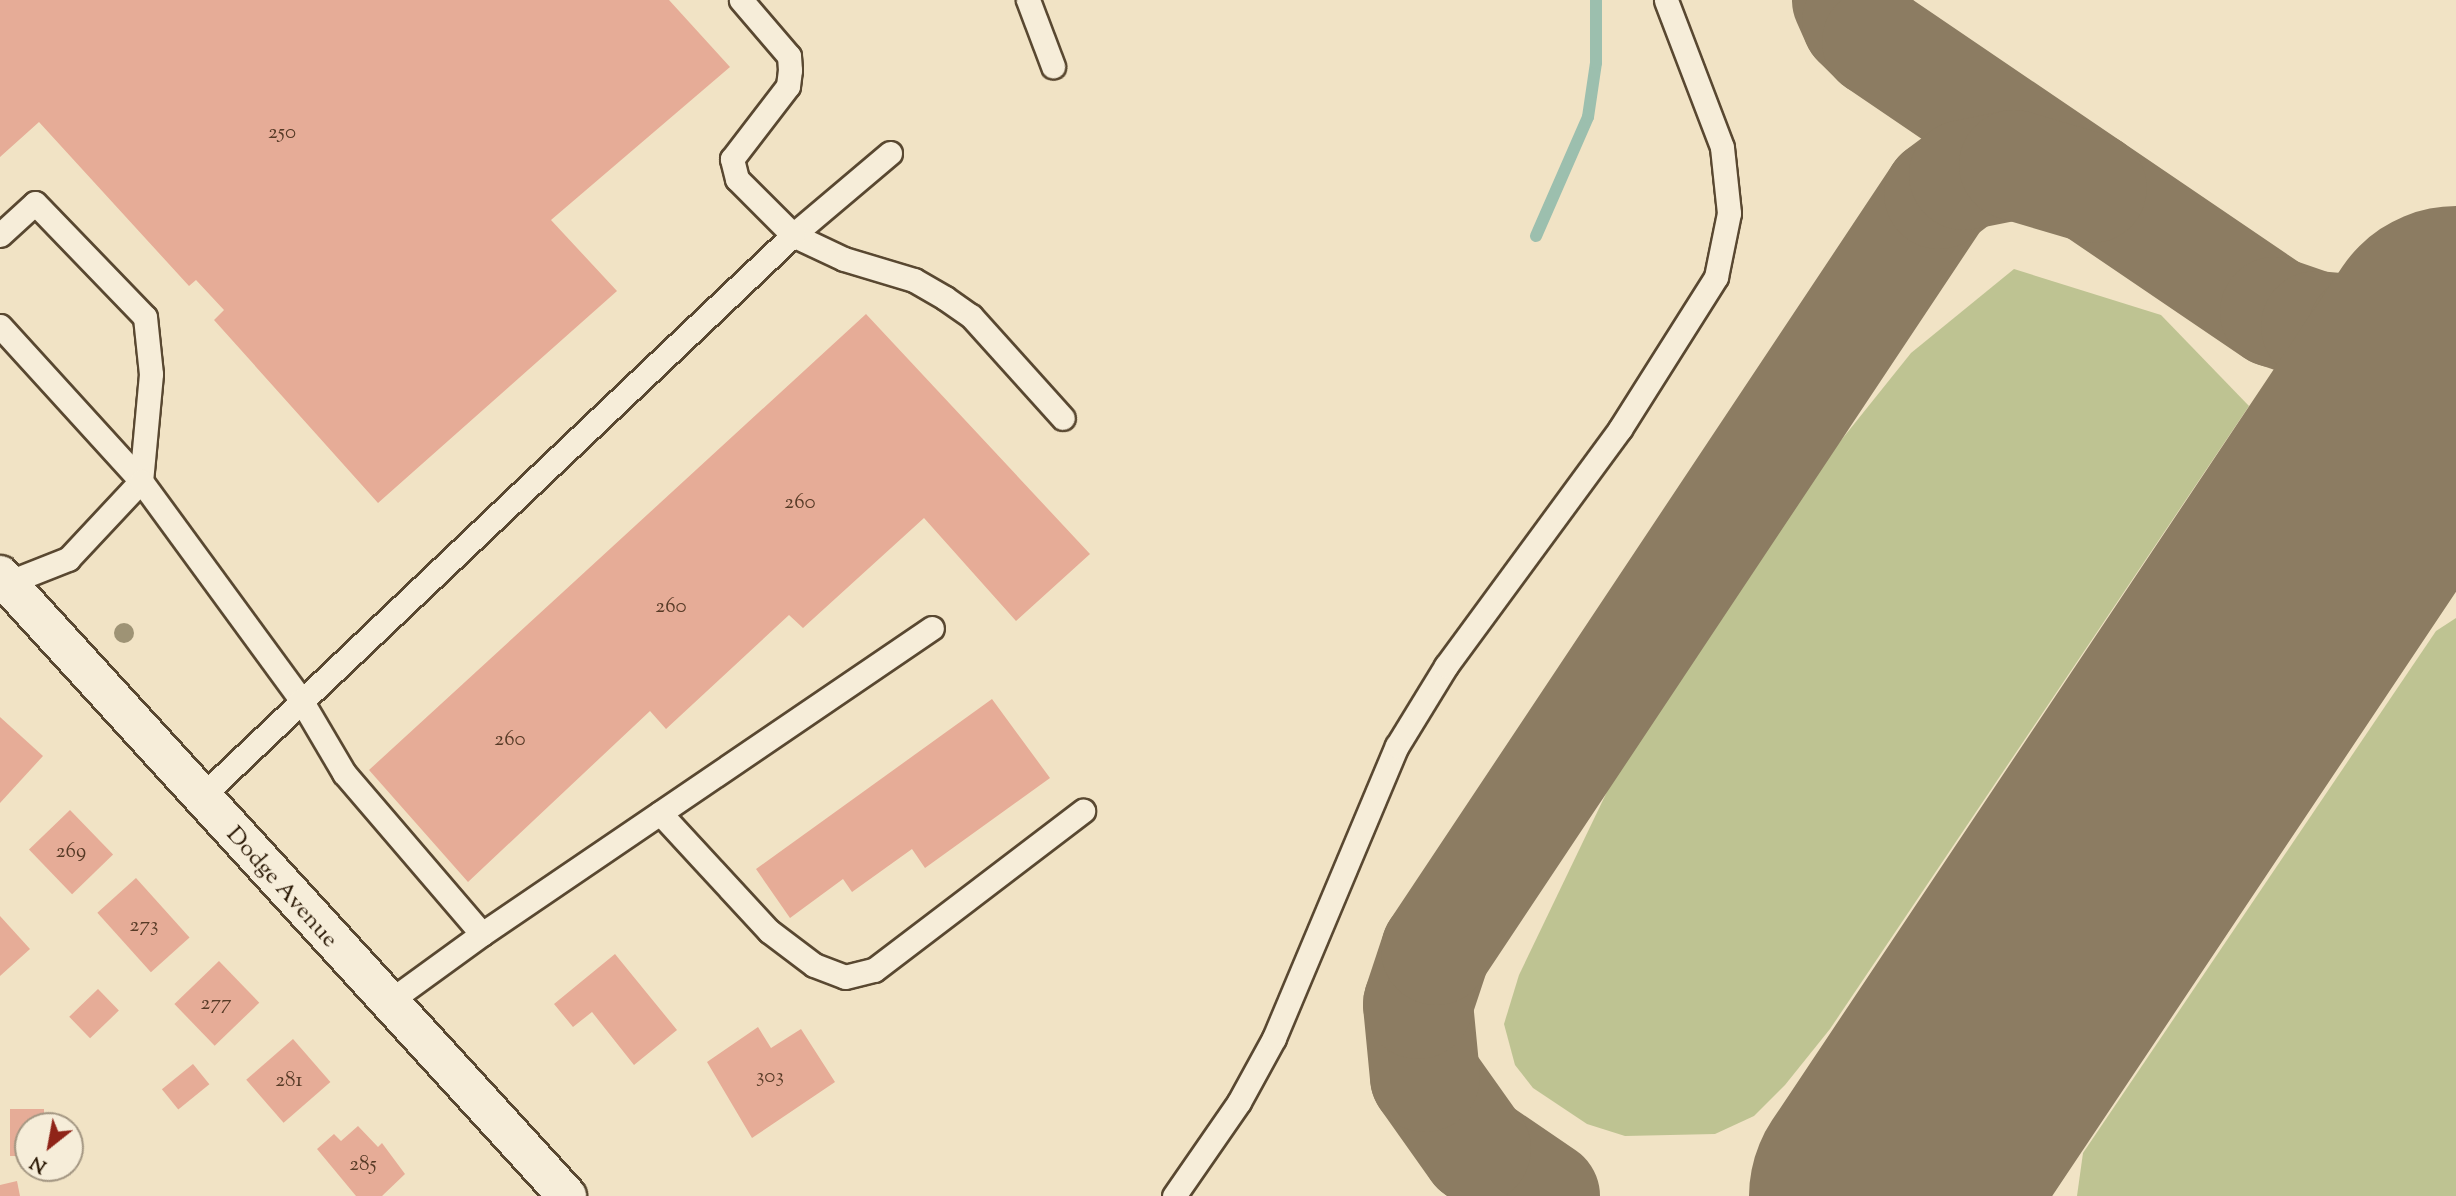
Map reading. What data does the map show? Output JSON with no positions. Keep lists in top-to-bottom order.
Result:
{
  "streets": {
    "main road": ["Dodge Avenue"]
  },
  "house_numbers": [
    "250",
    "260",
    "260",
    "260",
    "269",
    "273",
    "277",
    "303",
    "281",
    "285"
  ],
  "north": "bottom left"
}
